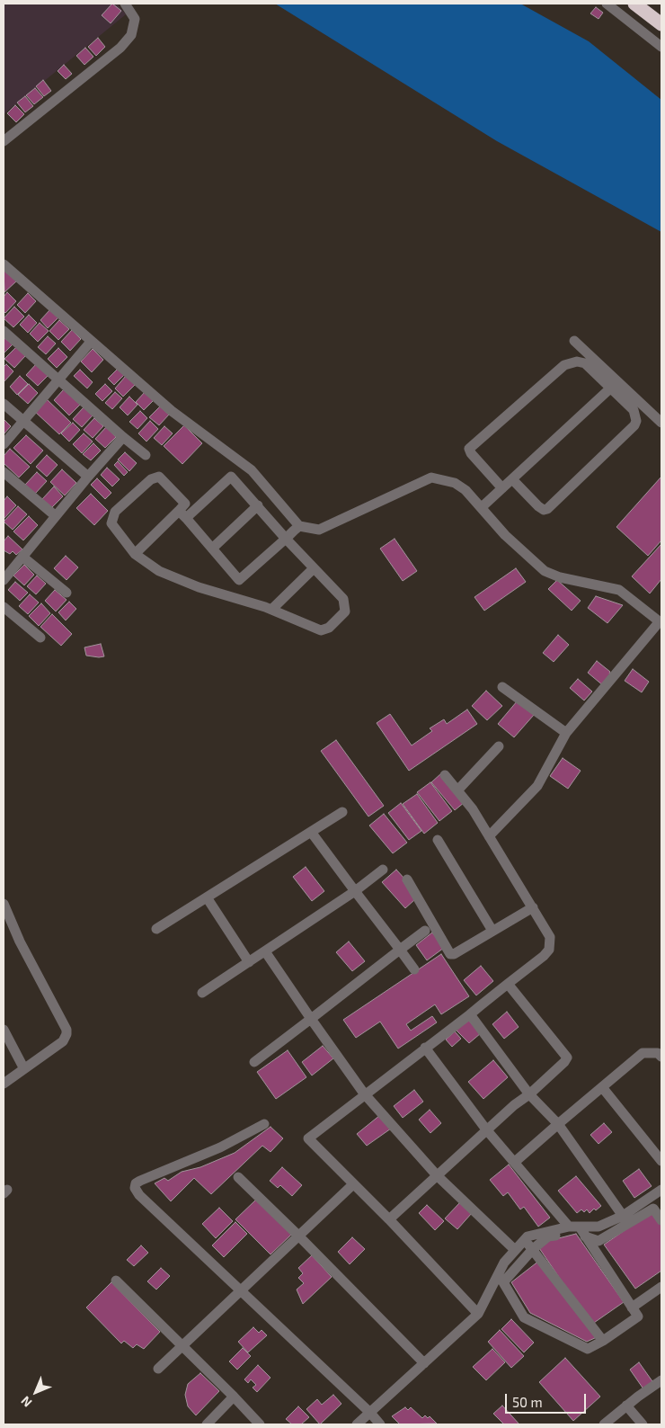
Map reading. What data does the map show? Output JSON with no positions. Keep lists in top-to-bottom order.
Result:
{
  "scale_bar": "50 m",
  "north": "bottom left"
}
